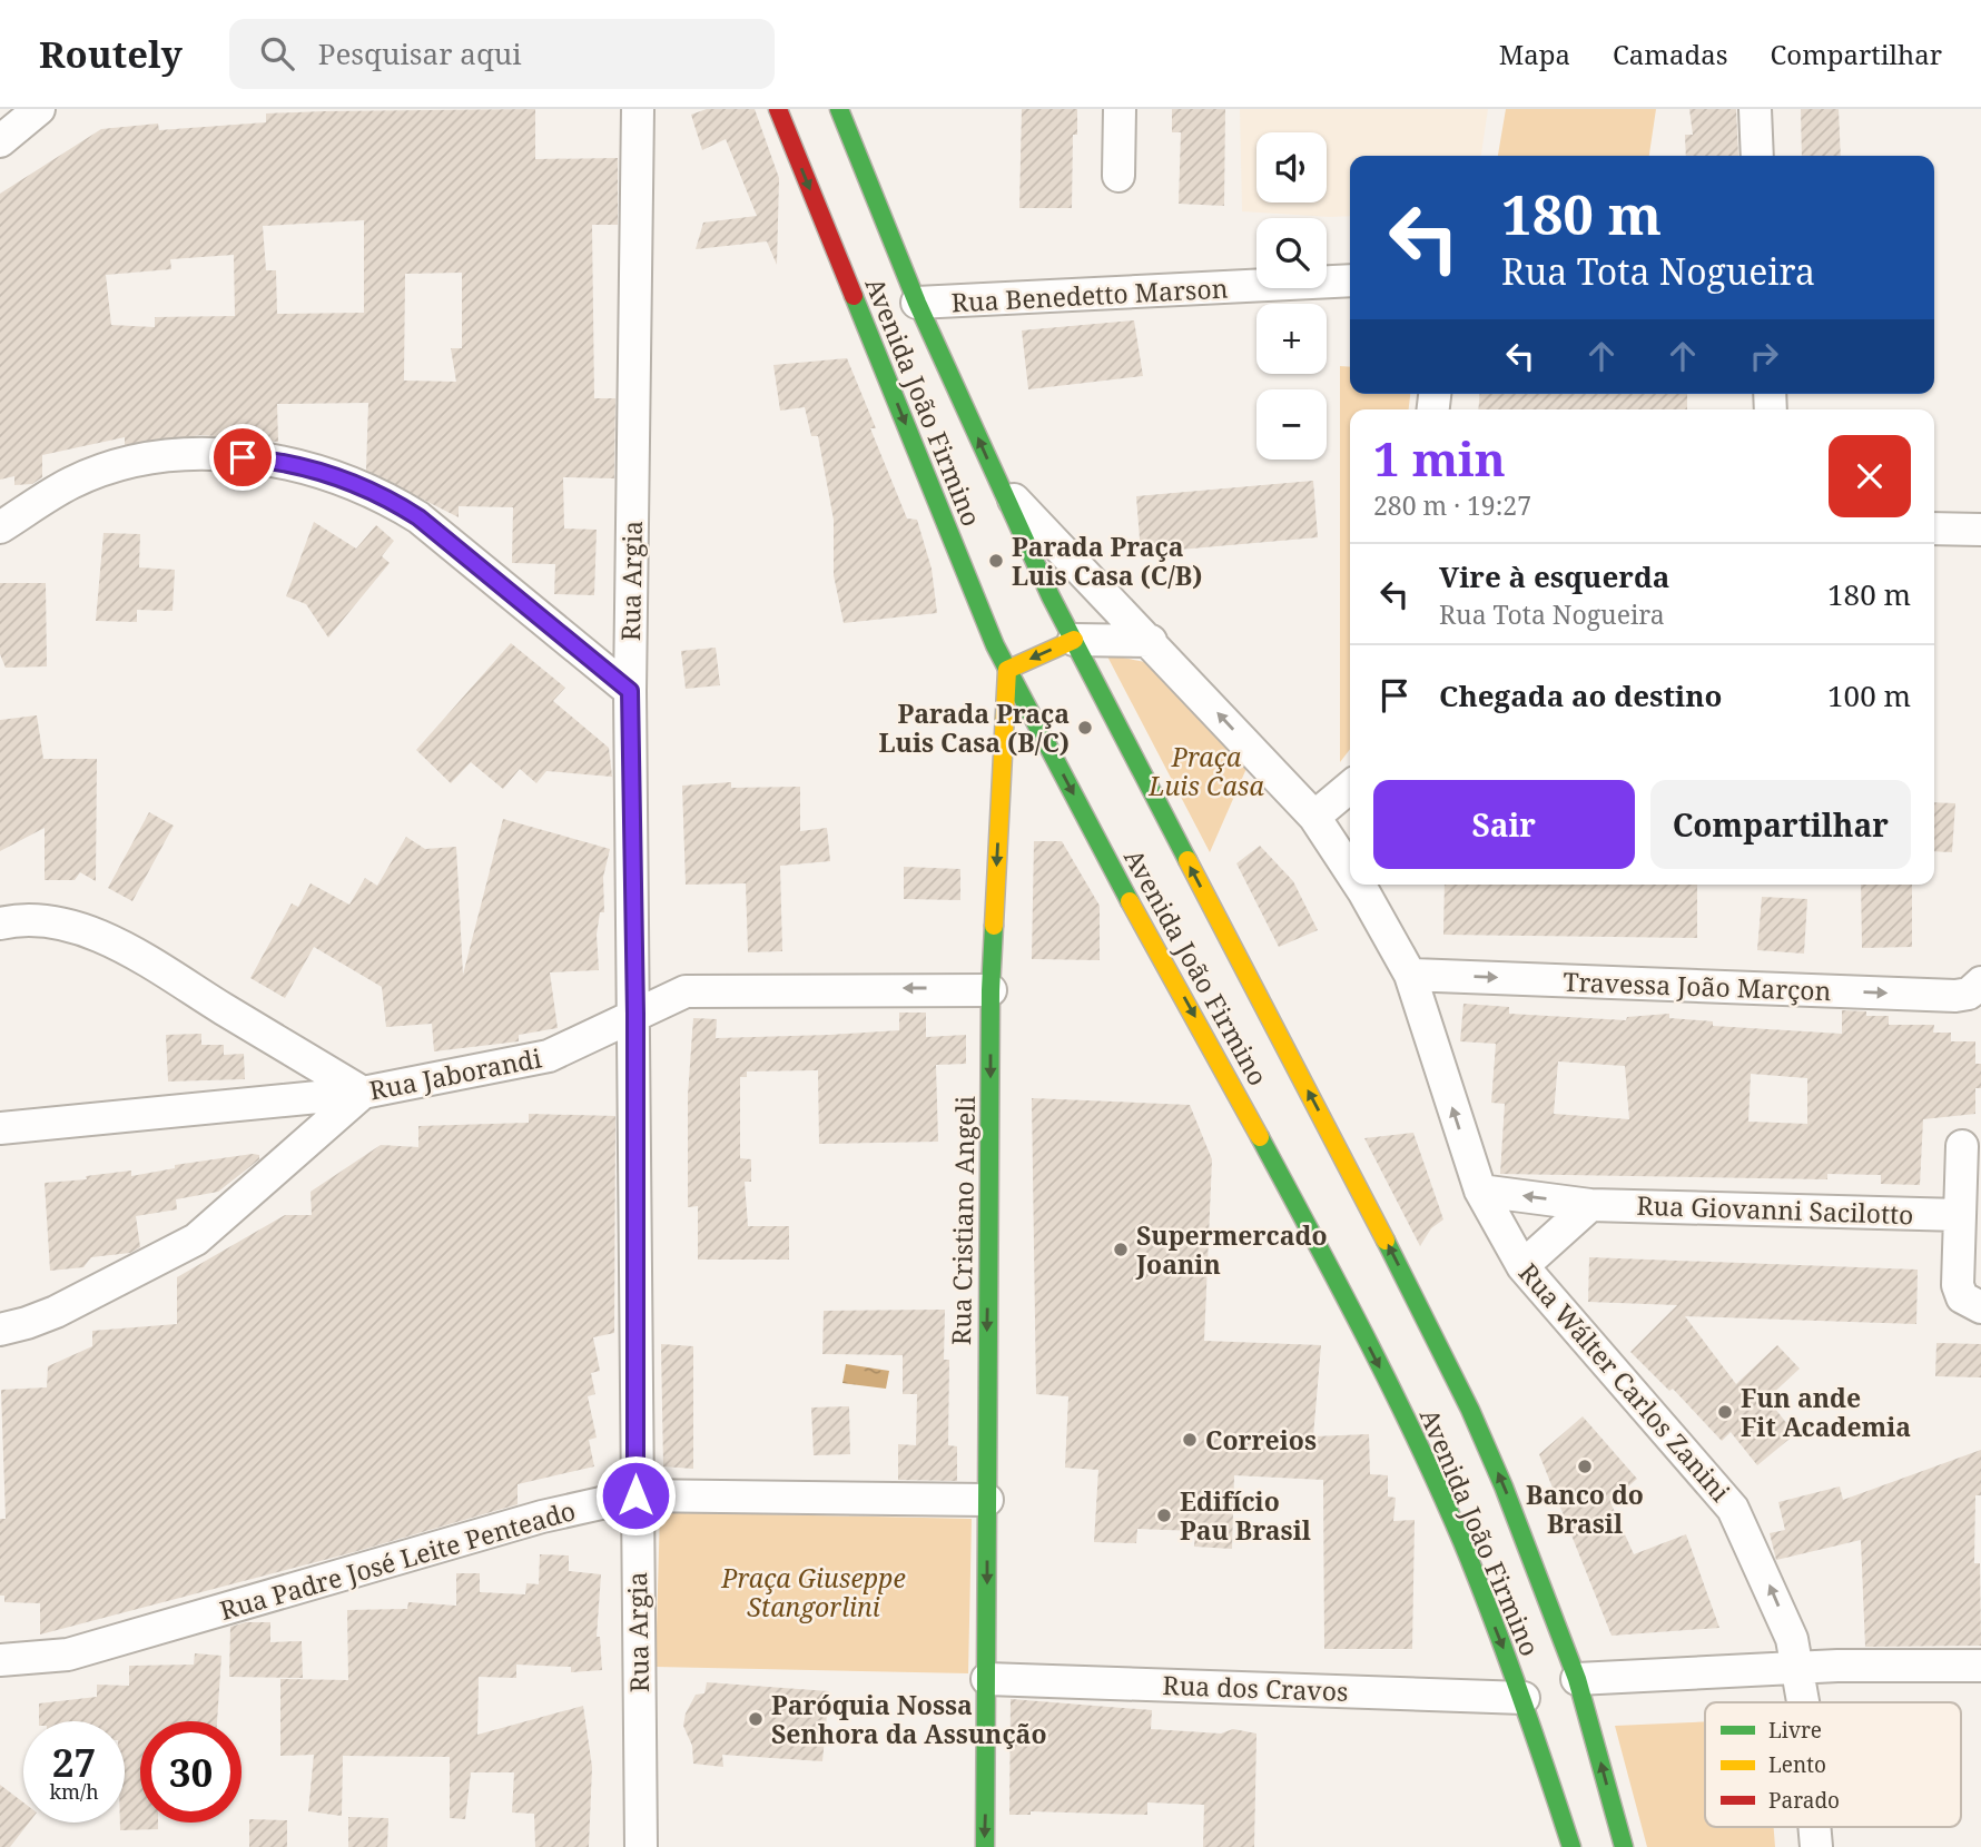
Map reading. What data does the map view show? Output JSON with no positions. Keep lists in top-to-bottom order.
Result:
{
  "streets": {
    "main road": ["Avenida João Firmino", "Rua Cristiano Angeli"],
    "street": [
      "Rua Benedetto Marson",
      "Rua Argia",
      "Travessa João Marçon",
      "Rua Jaborandi",
      "Rua Giovanni Sacilotto",
      "Rua Wálter Carlos Zanini",
      "Rua Padre José Leite Penteado",
      "Rua dos Cravos"
    ]
  },
  "crossings": [
    ["Rua Benedetto Marson", "Avenida João Firmino"],
    ["Avenida João Firmino", "Rua Cristiano Angeli"],
    ["Avenida João Firmino", "Rua Wálter Carlos Zanini"],
    ["Avenida João Firmino", "Rua dos Cravos"],
    ["Rua Argia", "Rua Jaborandi"],
    ["Rua Argia", "Rua Padre José Leite Penteado"],
    ["Travessa João Marçon", "Rua Wálter Carlos Zanini"],
    ["Rua Jaborandi", "Rua Cristiano Angeli"],
    ["Rua Giovanni Sacilotto", "Rua Wálter Carlos Zanini"],
    ["Rua Cristiano Angeli", "Rua Padre José Leite Penteado"],
    ["Rua Cristiano Angeli", "Rua dos Cravos"]
  ],
  "one_way": [
    "Travessa João Marçon",
    "Rua Jaborandi",
    "Rua Cristiano Angeli",
    "Rua Wálter Carlos Zanini"
  ],
  "parks": ["Praça Luis Casa", "Praça Giuseppe Stangorlini"],
  "places": [
    "Parada Praça Luis Casa (C/B)",
    "Parada Praça Luis Casa (B/C)",
    "Supermercado Joanin",
    "Fun ande Fit Academia",
    "Correios",
    "Banco do Brasil",
    "Edifício Pau Brasil",
    "Paróquia Nossa Senhora da Assunção"
  ],
  "legend": ["Livre", "Lento", "Parado"],
  "page": {
    "header": "Routely",
    "search": "Pesquisar aqui",
    "nav": ["Mapa", "Camadas", "Compartilhar"],
    "map_buttons": ["+", "−"],
    "turn": ["180 m", "Rua Tota Nogueira"],
    "heading": ["1 min", "280 m · 19:27"],
    "list": [
      {
        "name": "Vire à esquerda",
        "note": "Rua Tota Nogueira",
        "value": "180 m"
      },
      {
        "name": "Chegada ao destino",
        "value": "100 m"
      }
    ],
    "buttons": ["Sair", "Compartilhar"],
    "speed": "27 km/h",
    "limit": "30"
  }
}
